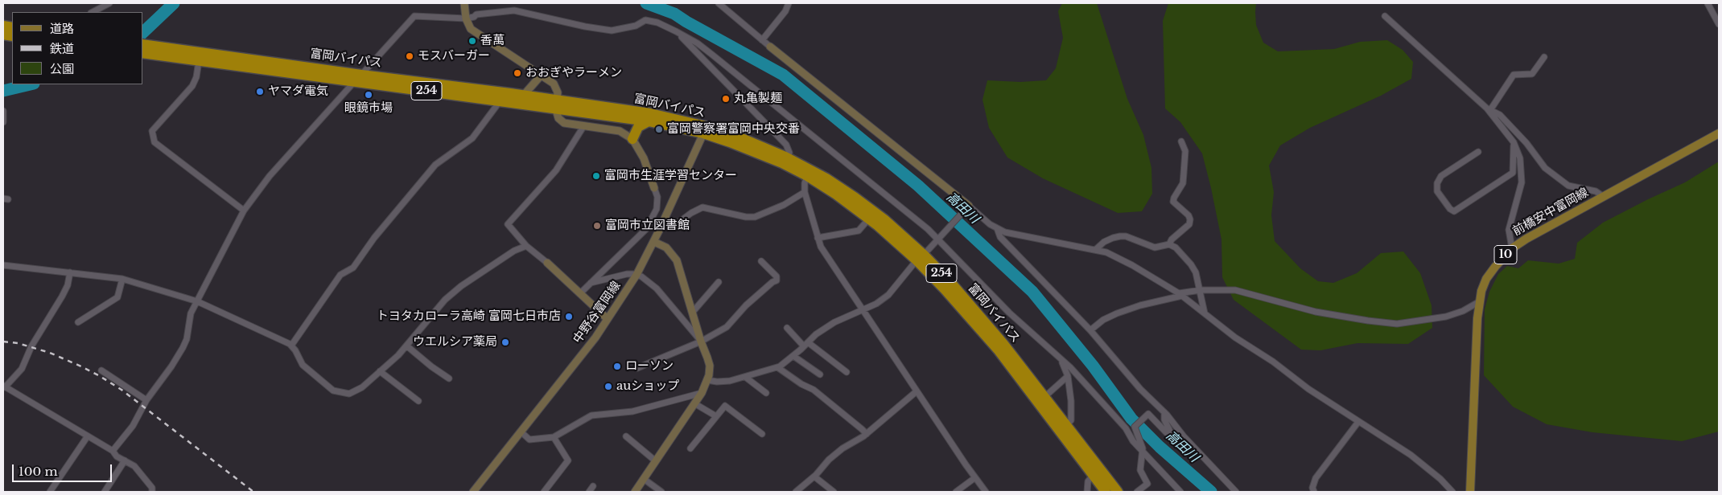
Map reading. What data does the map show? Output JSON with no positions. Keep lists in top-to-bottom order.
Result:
{
  "streets": {
    "highway": ["富岡バイパス", "254"],
    "main road": ["前橋安中富岡線", "10"],
    "street": ["中野谷富岡線"]
  },
  "crossings": [
    ["富岡バイパス", "中野谷富岡線"]
  ],
  "water": ["高田川"],
  "places": [
    "香萬",
    "モスバーガー",
    "おおぎやラーメン",
    "ヤマダ電気",
    "眼鏡市場",
    "丸亀製麺",
    "富岡警察署富岡中央交番",
    "富岡市生涯学習センター",
    "富岡市立図書館",
    "トヨタカローラ高崎 富岡七日市店",
    "ウエルシア薬局",
    "ローソン",
    "auショップ"
  ],
  "legend": ["道路", "鉄道", "公園"],
  "scale_bar": "100 m"
}
